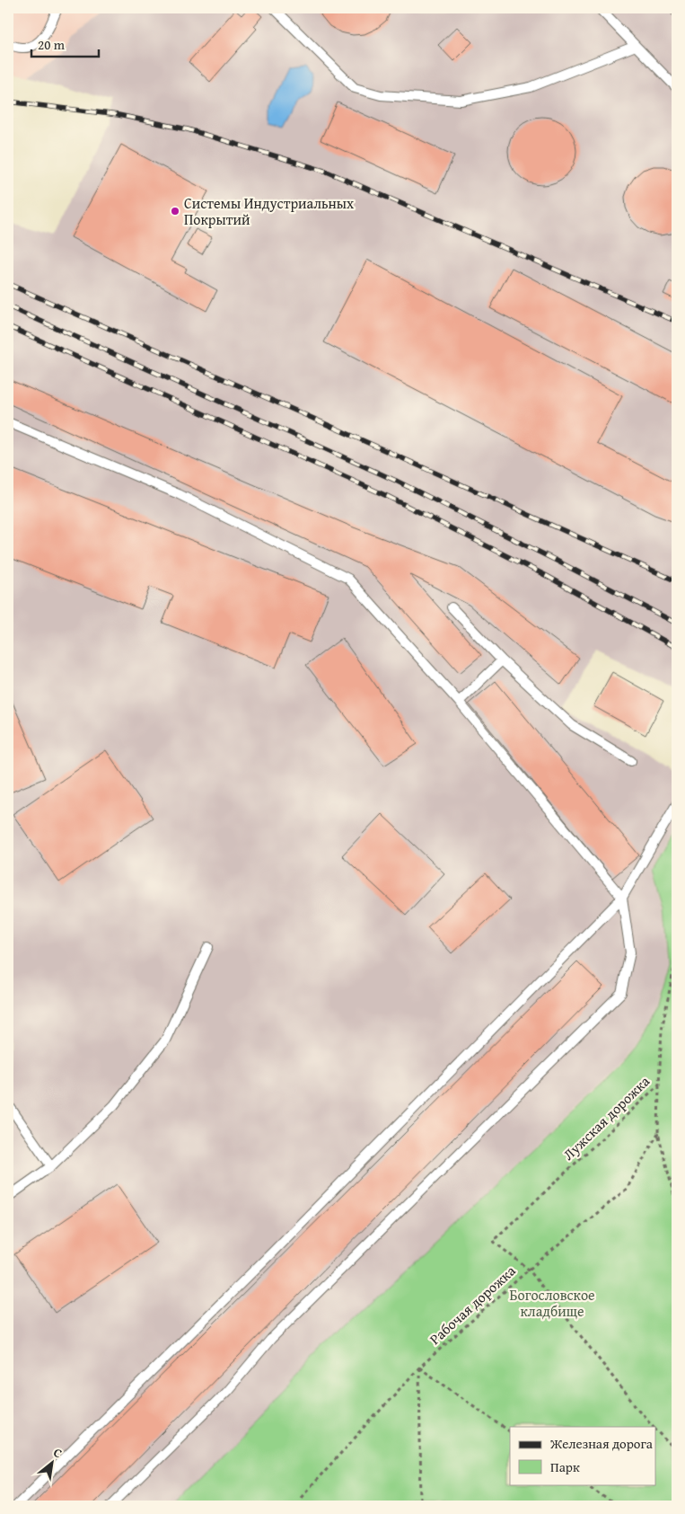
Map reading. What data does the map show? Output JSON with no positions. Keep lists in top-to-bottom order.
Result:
{
  "streets": {
    "path": ["Лужская дорожка", "Рабочая дорожка"]
  },
  "crossings": [
    ["Лужская дорожка", "Рабочая дорожка"]
  ],
  "parks": ["Богословское кладбище"],
  "places": ["Системы Индустриальных Покрытий"],
  "legend": ["Железная дорога", "Парк"],
  "scale_bar": "20 m",
  "north": "top right"
}
